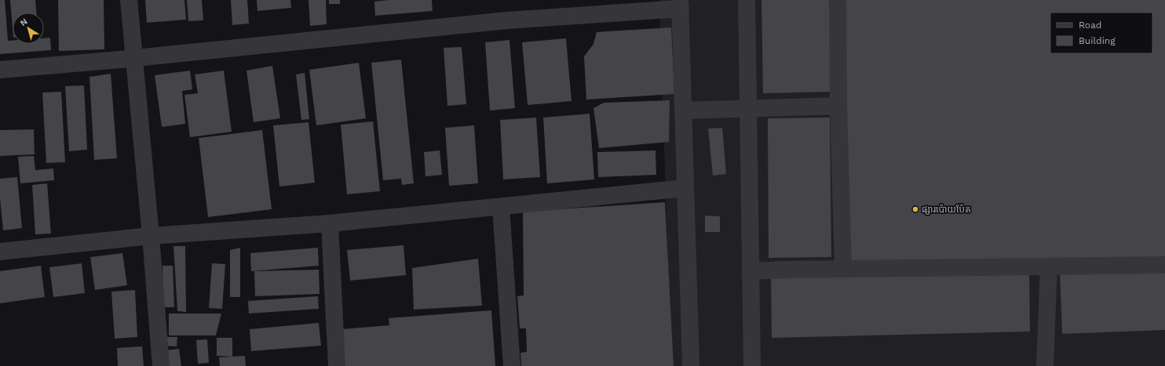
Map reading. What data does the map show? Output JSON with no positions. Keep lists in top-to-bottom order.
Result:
{
  "places": ["ផ្សារប៉ោយប៉ែត"],
  "legend": ["Road", "Building"],
  "north": "top left"
}
